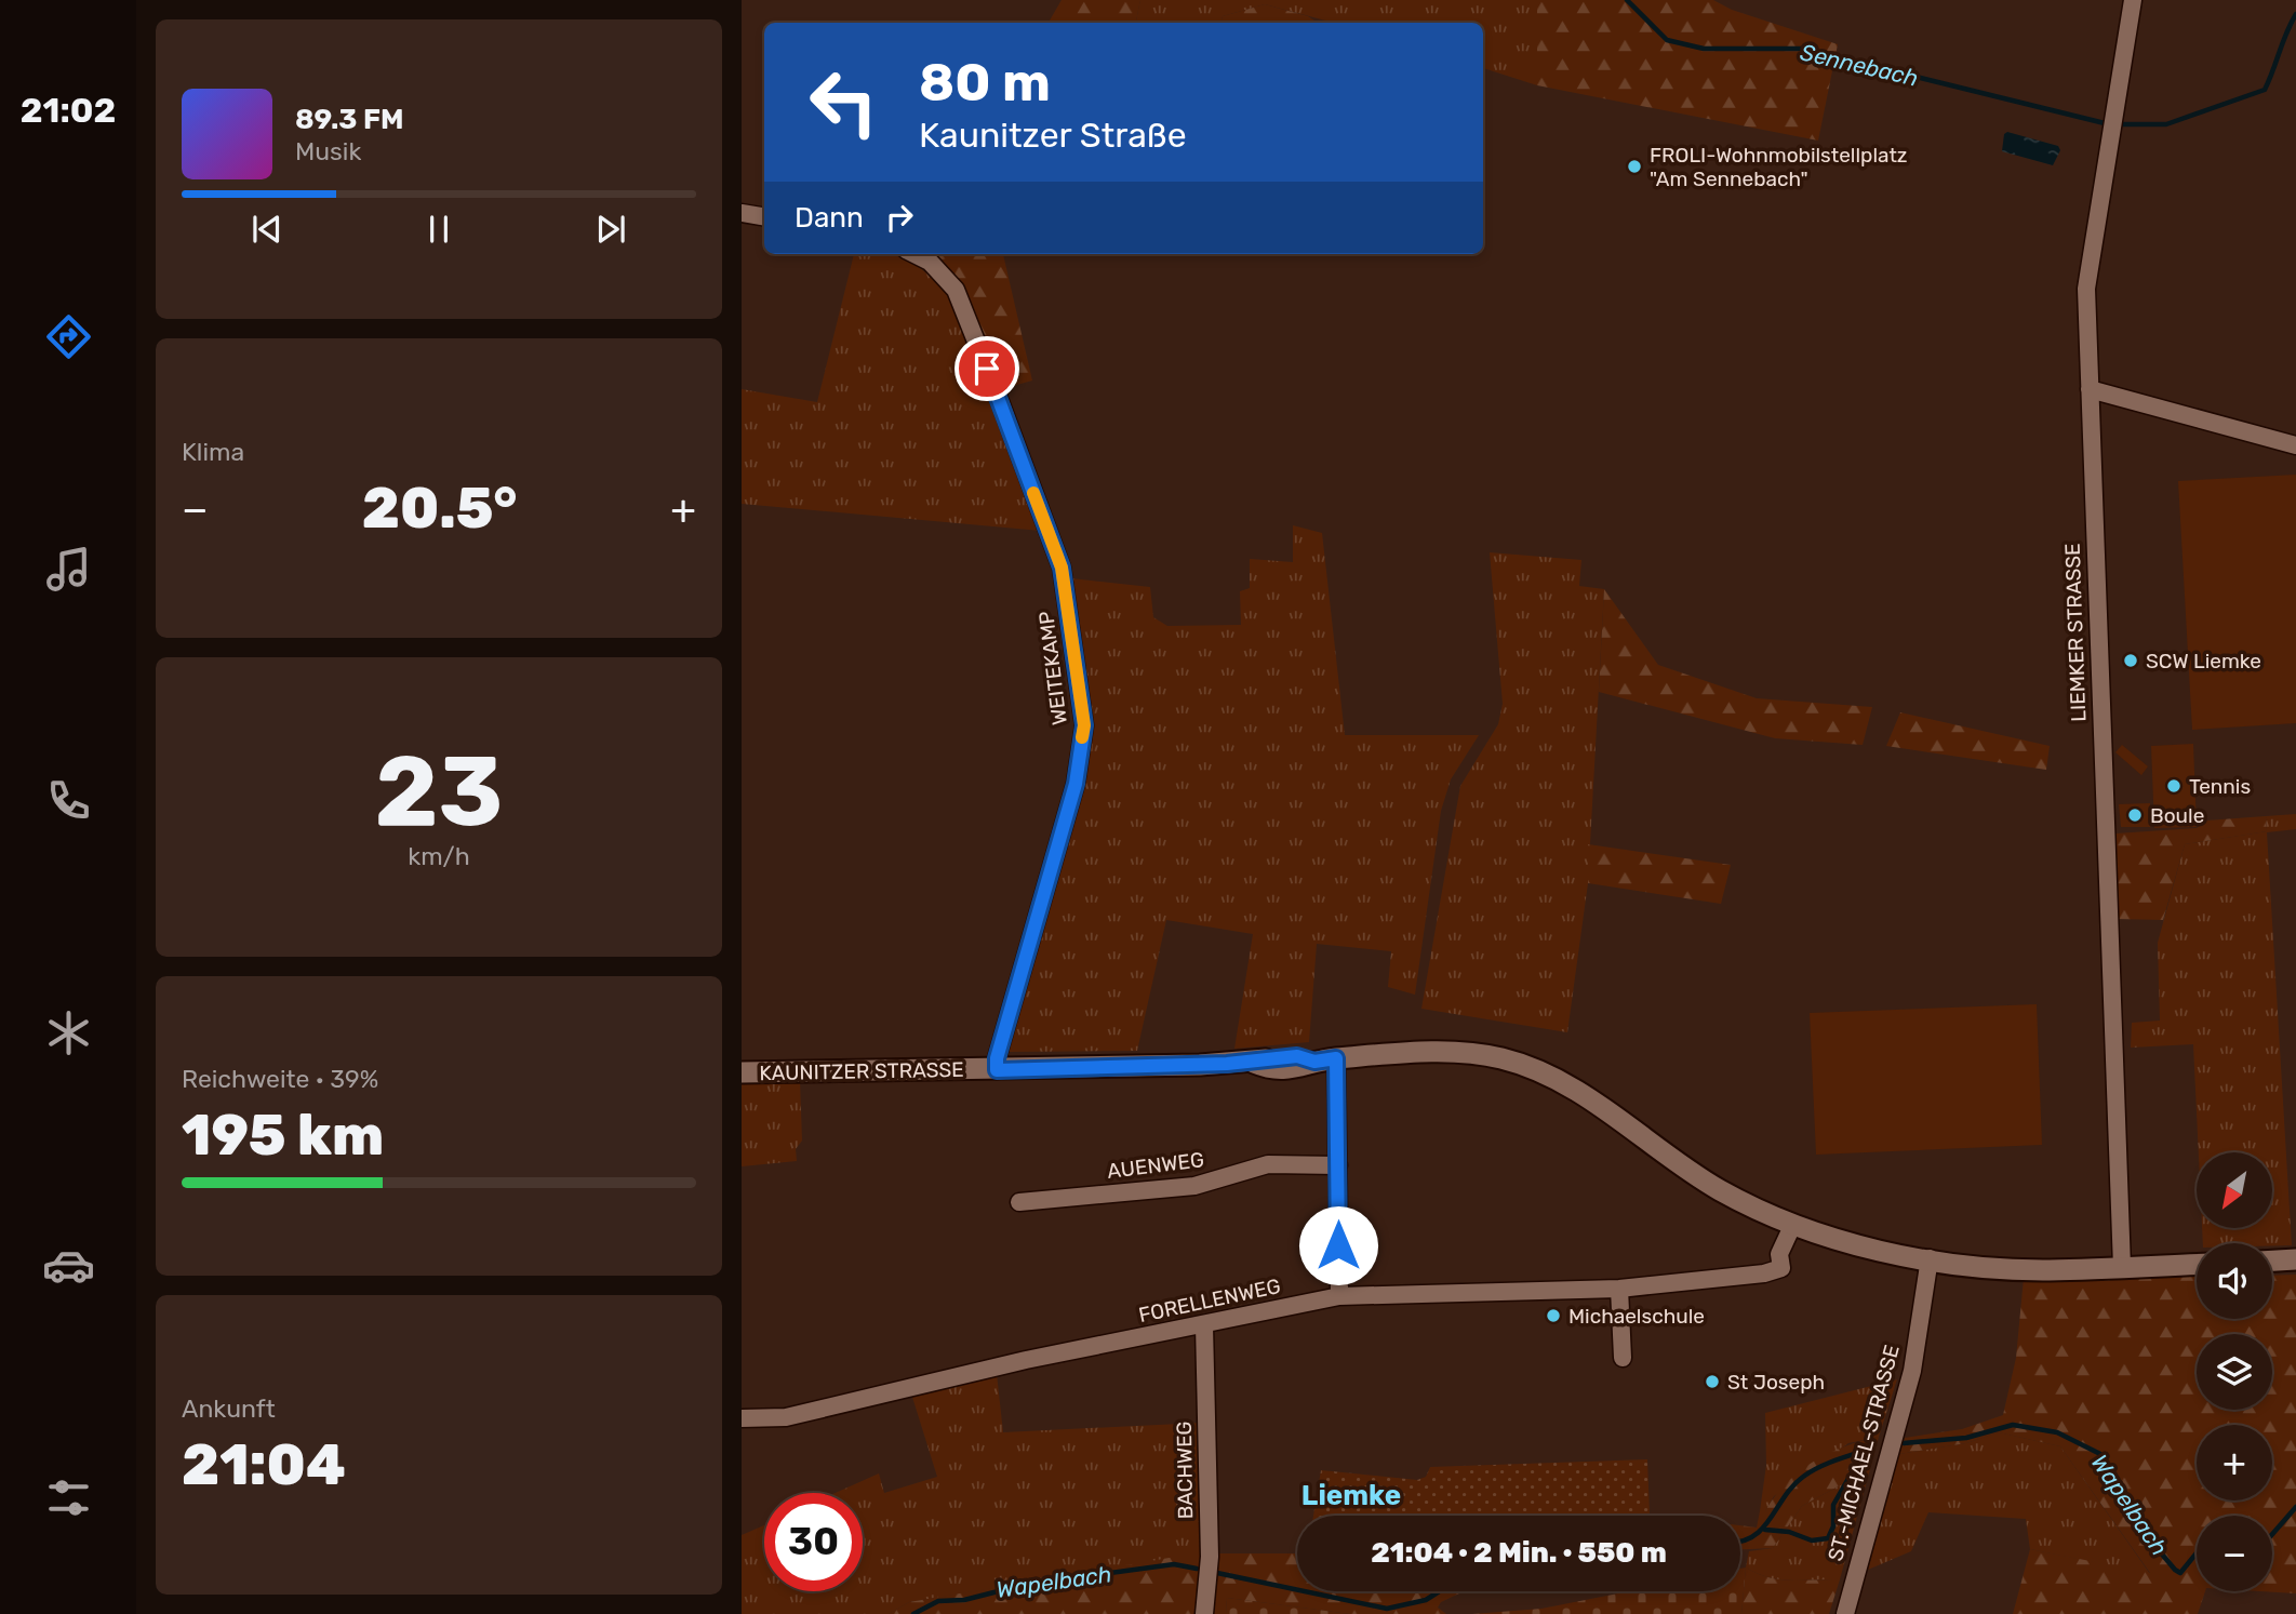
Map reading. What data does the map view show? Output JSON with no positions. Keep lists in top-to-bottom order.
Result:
{
  "streets": {
    "street": [
      "LIEMKER STRASSE",
      "WEITEKAMP",
      "KAUNITZER STRASSE",
      "AUENWEG",
      "FORELLENWEG",
      "ST.-MICHAEL-STRASSE",
      "BACHWEG"
    ]
  },
  "crossings": [
    ["LIEMKER STRASSE", "KAUNITZER STRASSE"],
    ["WEITEKAMP", "KAUNITZER STRASSE"],
    ["KAUNITZER STRASSE", "FORELLENWEG"],
    ["KAUNITZER STRASSE", "ST.-MICHAEL-STRASSE"],
    ["FORELLENWEG", "BACHWEG"]
  ],
  "districts": ["Liemke"],
  "water": ["Sennebach", "Wapelbach"],
  "places": [
    "FROLI-Wohnmobilstellplatz \"Am Sennebach\"",
    "SCW Liemke",
    "Tennis",
    "Boule",
    "Michaelschule",
    "St Joseph"
  ],
  "north": "bottom left",
  "page": {
    "tabs": "21:02",
    "turn": ["80 m", "Kaunitzer Straße"],
    "song": ["89.3 FM", "Musik"],
    "then": "Dann",
    "tile": [
      "Klima",
      ["23", "km/h"],
      ["Reichweite · 39%", "195 km"],
      ["Ankunft", "21:04"]
    ],
    "heat": ["−", "20.5°", "+"],
    "map_buttons": ["+", "−"],
    "limit": "30",
    "trip": "21:04 · 2 Min. · 550 m"
  }
}
